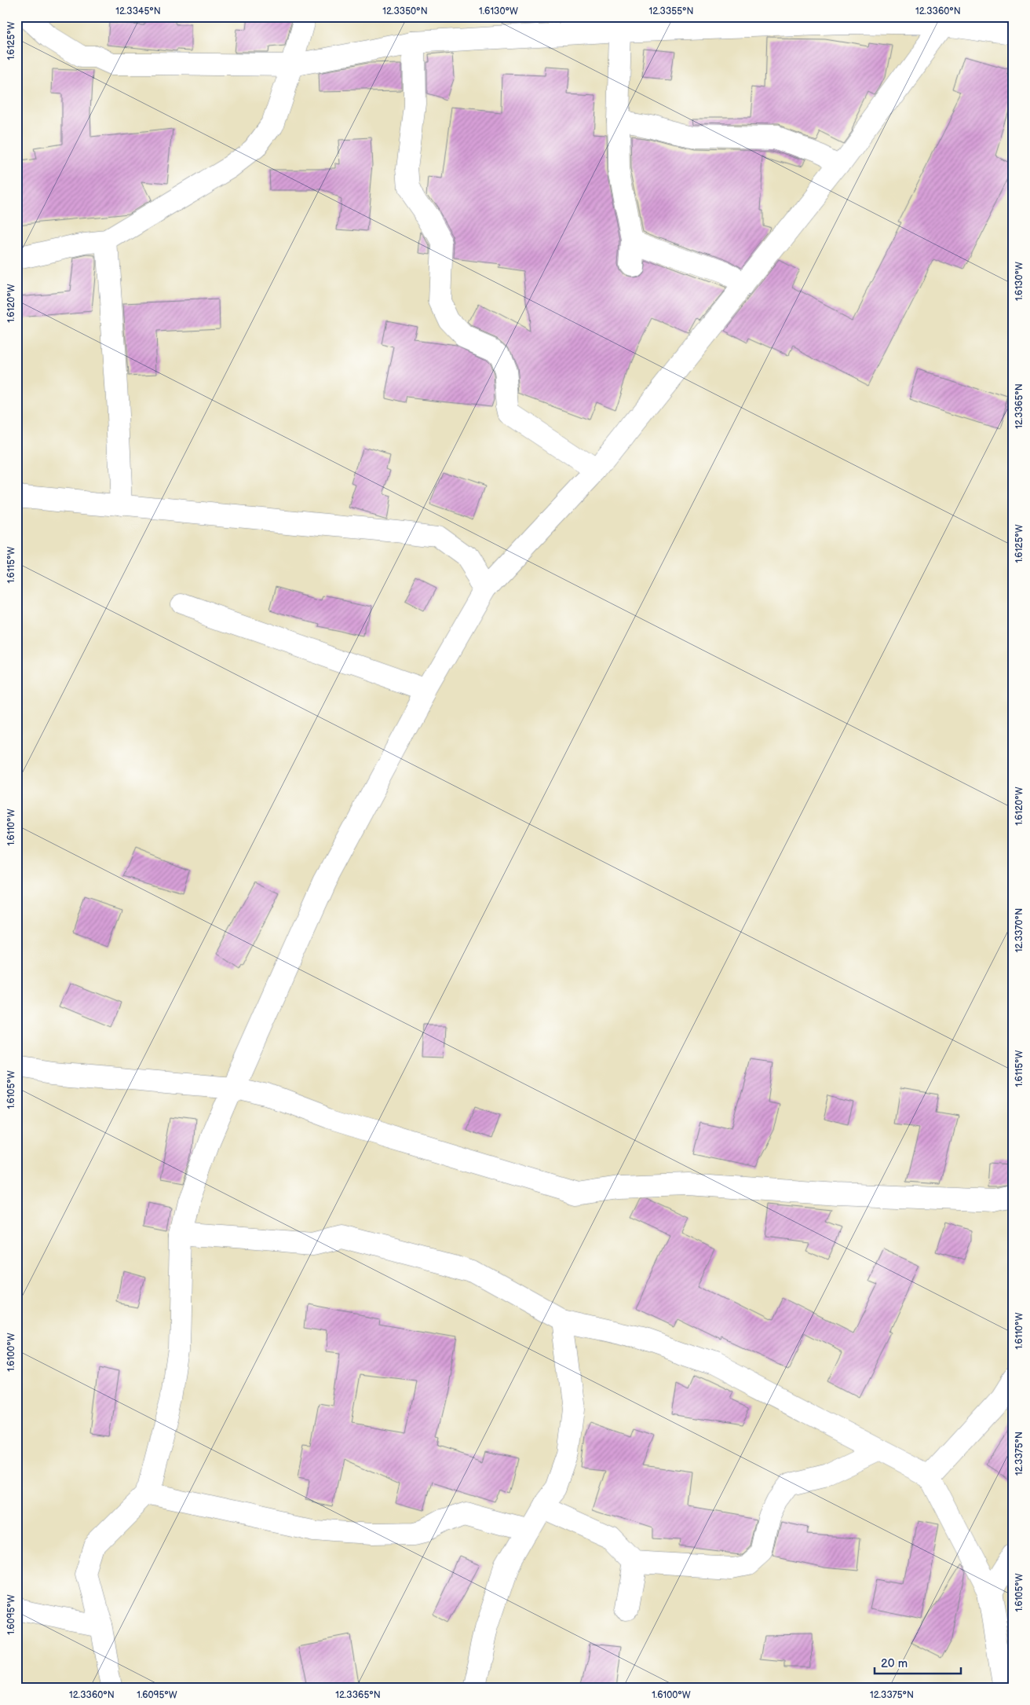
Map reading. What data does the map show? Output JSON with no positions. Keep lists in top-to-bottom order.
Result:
{
  "scale_bar": "20 m",
  "coordinates": [
    "12.3345°N",
    "12.3350°N",
    "1.6130°W",
    "12.3355°N",
    "12.3360°N",
    "1.6125°W",
    "1.6120°W",
    "12.3365°N",
    "1.6115°W",
    "1.6110°W",
    "12.3370°N",
    "1.6105°W",
    "1.6100°W",
    "12.3375°N",
    "1.6095°W"
  ]
}
